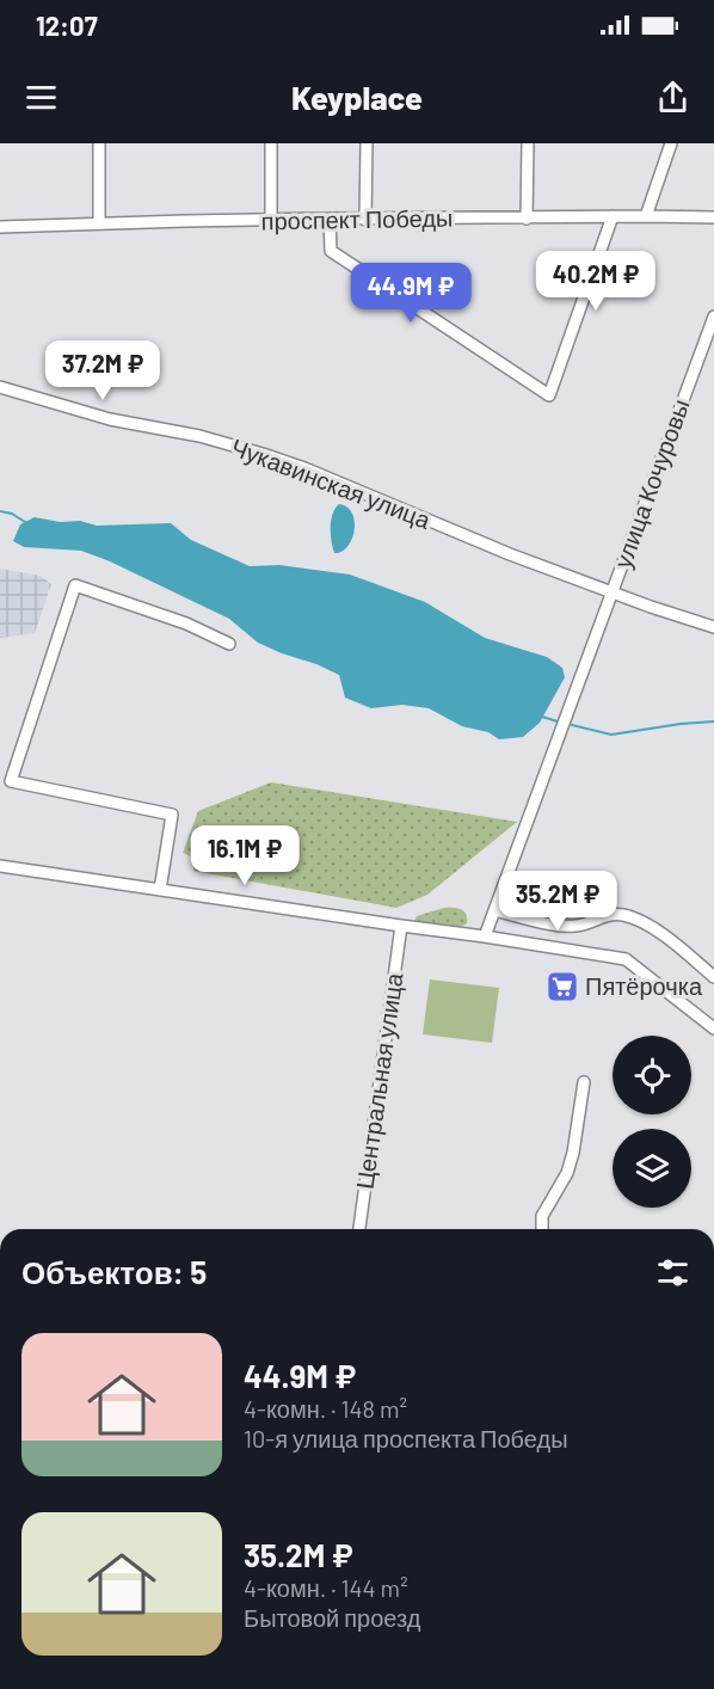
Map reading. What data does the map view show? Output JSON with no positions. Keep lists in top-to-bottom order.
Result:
{
  "streets": {
    "street": [
      "проспект Победы",
      "Чукавинская улица",
      "улица Кочуровы",
      "Центральная улица"
    ]
  },
  "crossings": [
    ["Чукавинская улица", "улица Кочуровы"]
  ],
  "places": {
    "supermarket": ["Пятёрочка"]
  },
  "page": {
    "status": "12:07",
    "header": "Keyplace",
    "price": [
      "40.2M ₽",
      "44.9M ₽",
      "37.2M ₽",
      "16.1M ₽",
      "35.2M ₽"
    ],
    "heading": "Объектов: 5",
    "list": [
      {
        "name": "44.9M ₽",
        "note": "4-комн. · 148 m² · 10-я улица проспекта Победы"
      },
      {
        "name": "35.2M ₽",
        "note": "4-комн. · 144 m² · Бытовой проезд"
      }
    ]
  }
}
